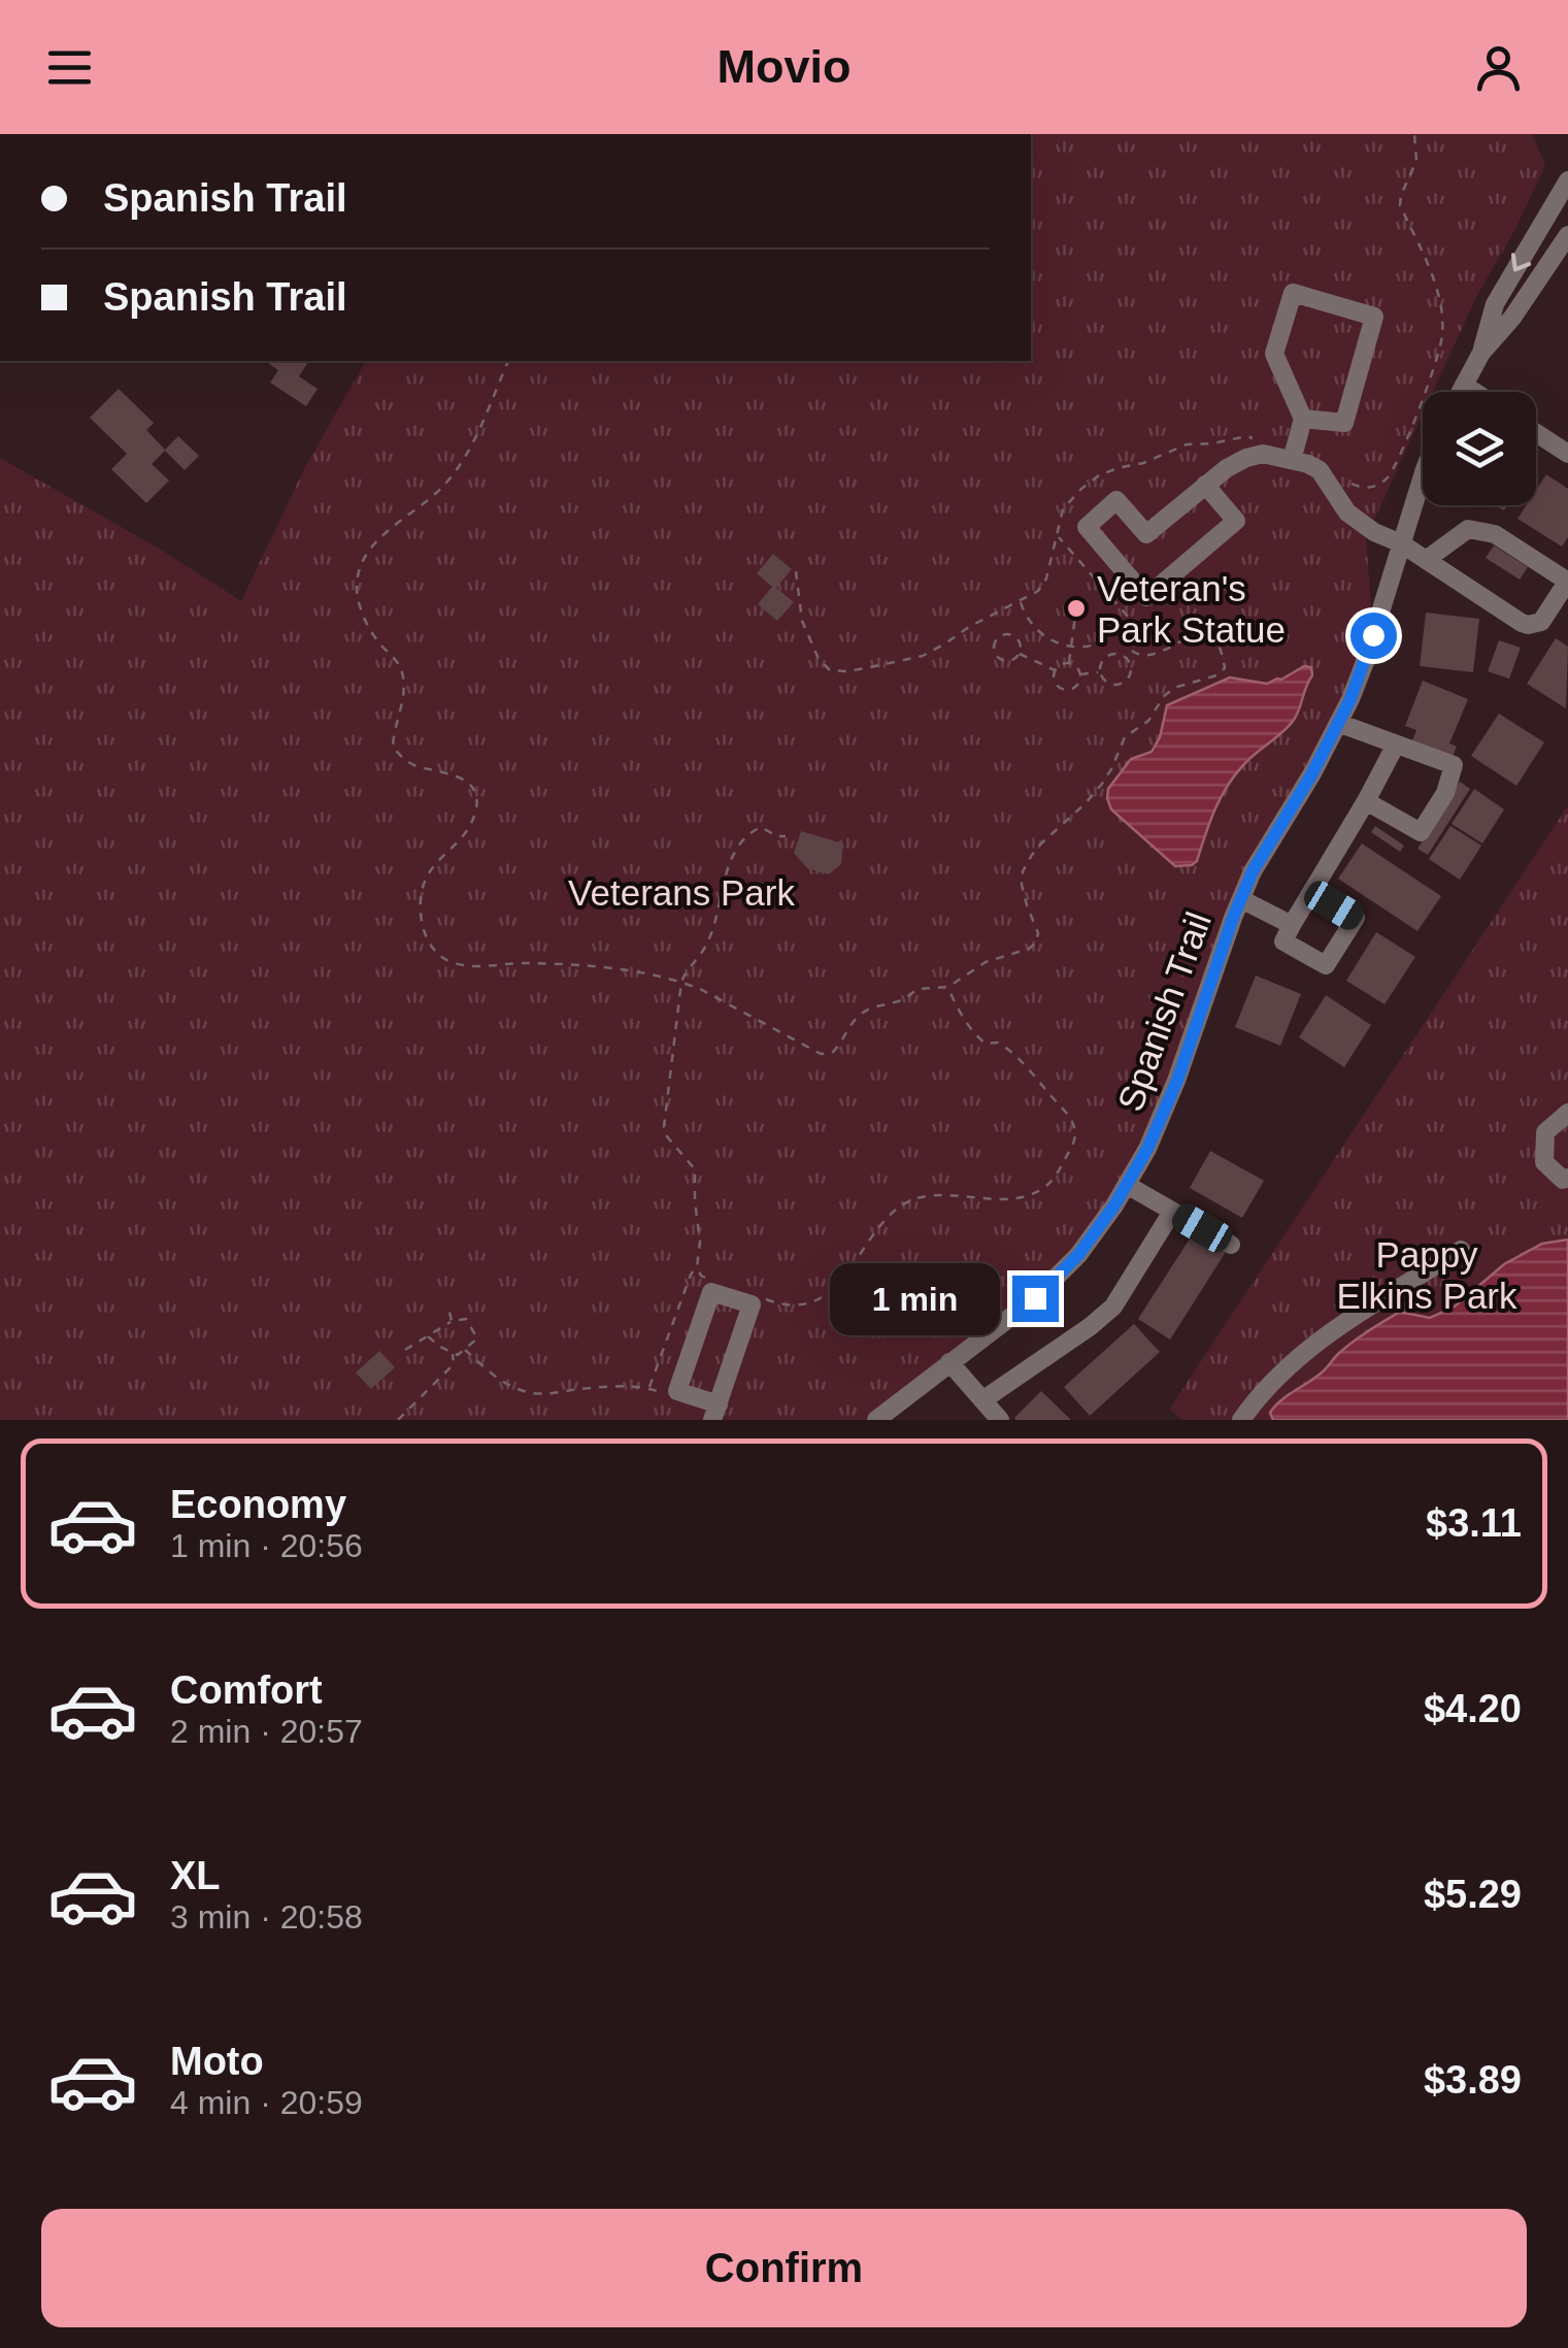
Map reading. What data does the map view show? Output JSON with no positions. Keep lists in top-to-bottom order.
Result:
{
  "streets": {
    "street": ["Spanish Trail"]
  },
  "parks": ["Veterans Park", "Pappy Elkins Park"],
  "places": ["Veteran's Park Statue"],
  "page": {
    "header": "Movio",
    "banner": ["Spanish Trail", "Spanish Trail"],
    "bubble": "1 min",
    "list": [
      {
        "name": "Economy",
        "note": "1 min · 20:56",
        "value": "$3.11"
      },
      {
        "name": "Comfort",
        "note": "2 min · 20:57",
        "value": "$4.20"
      },
      {
        "name": "XL",
        "note": "3 min · 20:58",
        "value": "$5.29"
      },
      {
        "name": "Moto",
        "note": "4 min · 20:59",
        "value": "$3.89"
      }
    ],
    "buttons": "Confirm"
  }
}
